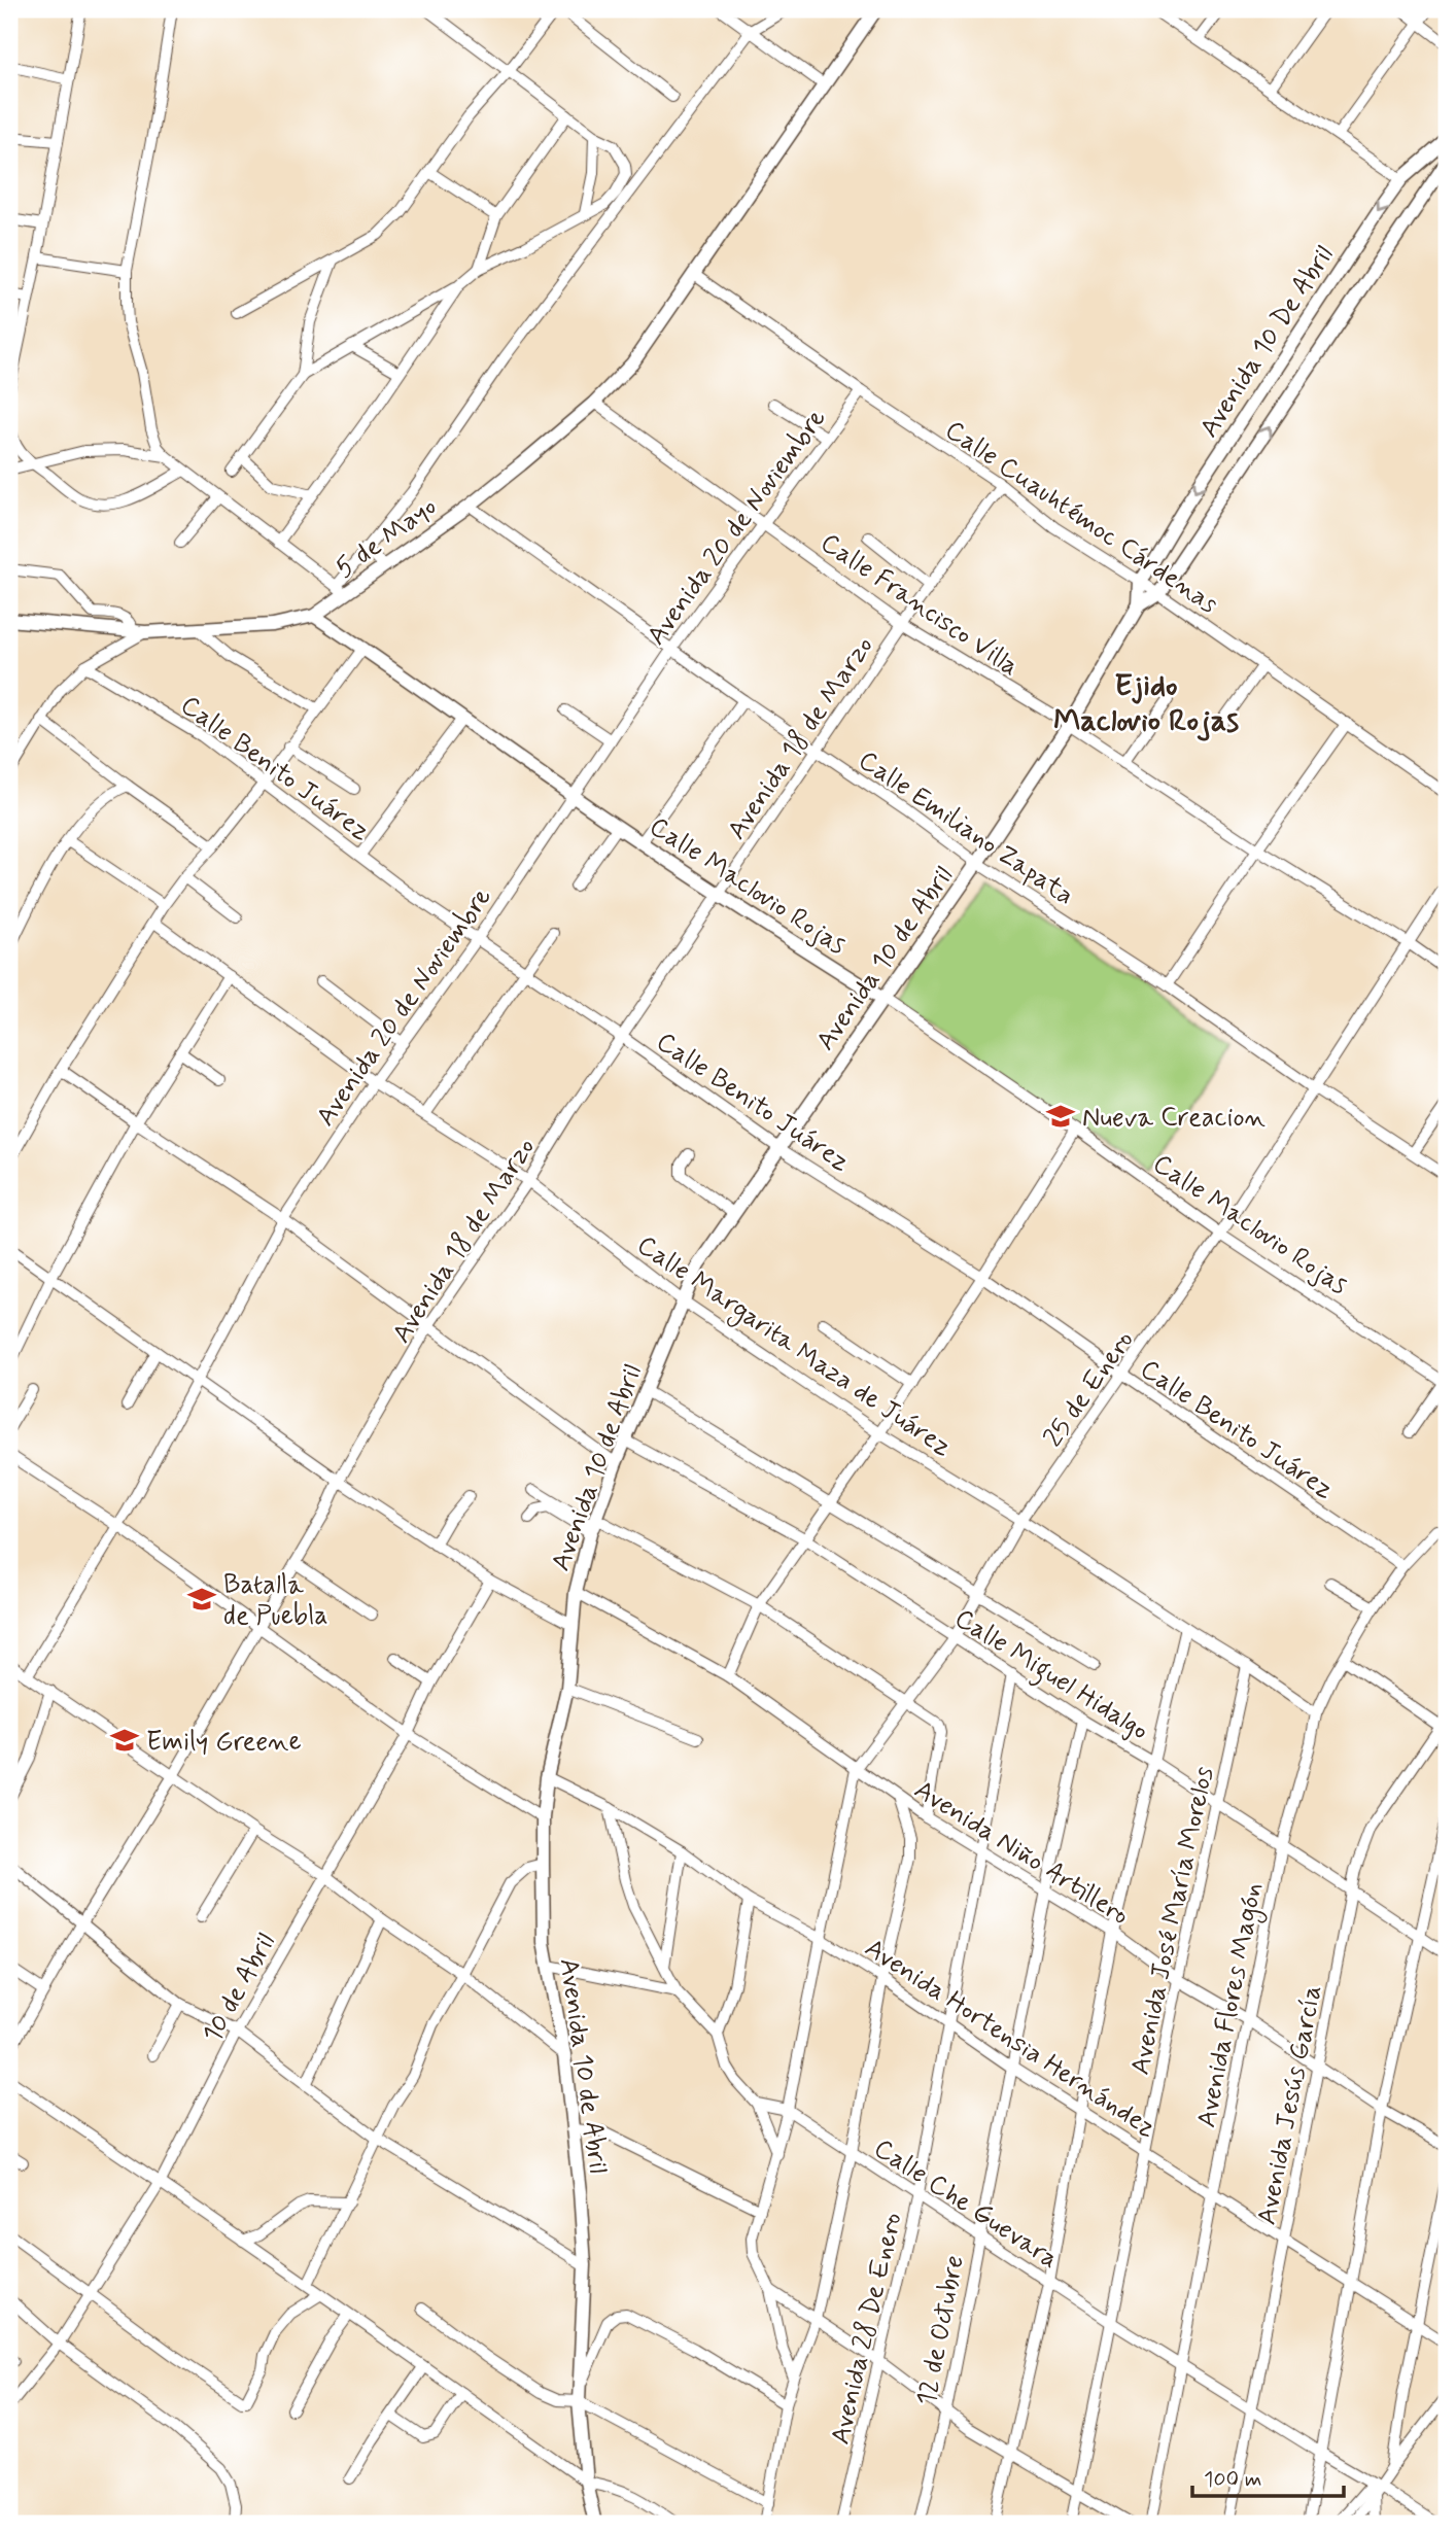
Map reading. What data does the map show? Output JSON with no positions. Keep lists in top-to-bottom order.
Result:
{
  "streets": {
    "street": [
      "Avenida 10 De Abril",
      "Calle Cuauhtémoc Cárdenas",
      "Avenida 20 de Noviembre",
      "5 de Mayo",
      "Calle Francisco Villa",
      "Avenida 18 de Marzo",
      "Calle Benito Juárez",
      "Calle Emiliano Zapata",
      "Calle Maclovio Rojas",
      "Avenida 10 de Abril",
      "Calle Margarita Maza de Juárez",
      "25 de Enero",
      "Calle Miguel Hidalgo",
      "Avenida Niño Artillero",
      "Avenida José María Morelos",
      "10 de Abril",
      "Avenida Flores Magón",
      "Avenida Hortensia Hernández",
      "Avenida Jesús García",
      "Calle Che Guevara",
      "Avenida 28 De Enero",
      "12 de Octubre"
    ]
  },
  "crossings": [
    ["Avenida 10 De Abril", "Calle Cuauhtémoc Cárdenas"],
    ["Calle Cuauhtémoc Cárdenas", "Avenida 20 de Noviembre"],
    ["Calle Cuauhtémoc Cárdenas", "5 de Mayo"],
    ["Calle Cuauhtémoc Cárdenas", "Avenida 18 de Marzo"],
    ["Avenida 20 de Noviembre", "Calle Francisco Villa"],
    ["Avenida 20 de Noviembre", "Calle Benito Juárez"],
    ["Avenida 20 de Noviembre", "Calle Emiliano Zapata"],
    ["Avenida 20 de Noviembre", "Calle Maclovio Rojas"],
    ["Avenida 20 de Noviembre", "Calle Margarita Maza de Juárez"],
    ["5 de Mayo", "Calle Francisco Villa"],
    ["5 de Mayo", "Calle Emiliano Zapata"],
    ["5 de Mayo", "Calle Maclovio Rojas"],
    ["Calle Francisco Villa", "Avenida 18 de Marzo"],
    ["Calle Francisco Villa", "Avenida 10 de Abril"],
    ["Calle Francisco Villa", "25 de Enero"],
    ["Avenida 18 de Marzo", "Calle Benito Juárez"],
    ["Avenida 18 de Marzo", "Calle Emiliano Zapata"],
    ["Avenida 18 de Marzo", "Calle Maclovio Rojas"],
    ["Avenida 18 de Marzo", "Calle Margarita Maza de Juárez"],
    ["Calle Benito Juárez", "Avenida 10 de Abril"],
    ["Calle Benito Juárez", "25 de Enero"],
    ["Calle Benito Juárez", "Avenida Flores Magón"],
    ["Calle Emiliano Zapata", "Avenida 10 de Abril"],
    ["Calle Emiliano Zapata", "25 de Enero"],
    ["Calle Maclovio Rojas", "Avenida 10 de Abril"],
    ["Calle Maclovio Rojas", "25 de Enero"],
    ["Avenida 10 de Abril", "Calle Margarita Maza de Juárez"],
    ["Avenida 10 de Abril", "Calle Miguel Hidalgo"],
    ["Avenida 10 de Abril", "Avenida Niño Artillero"],
    ["Avenida 10 de Abril", "Avenida Hortensia Hernández"],
    ["Calle Margarita Maza de Juárez", "25 de Enero"],
    ["Calle Margarita Maza de Juárez", "Avenida José María Morelos"],
    ["Calle Margarita Maza de Juárez", "Avenida Flores Magón"],
    ["25 de Enero", "Calle Miguel Hidalgo"],
    ["25 de Enero", "Avenida Niño Artillero"],
    ["25 de Enero", "Avenida Hortensia Hernández"],
    ["25 de Enero", "Calle Che Guevara"],
    ["Calle Miguel Hidalgo", "Avenida José María Morelos"],
    ["Calle Miguel Hidalgo", "Avenida Flores Magón"],
    ["Calle Miguel Hidalgo", "Avenida Jesús García"],
    ["Calle Miguel Hidalgo", "Avenida 28 De Enero"],
    ["Calle Miguel Hidalgo", "12 de Octubre"],
    ["Avenida Niño Artillero", "Avenida José María Morelos"],
    ["Avenida Niño Artillero", "Avenida Flores Magón"],
    ["Avenida Niño Artillero", "Avenida Jesús García"],
    ["Avenida Niño Artillero", "Avenida 28 De Enero"],
    ["Avenida Niño Artillero", "12 de Octubre"],
    ["Avenida José María Morelos", "Avenida Hortensia Hernández"],
    ["Avenida José María Morelos", "Calle Che Guevara"],
    ["Avenida Flores Magón", "Avenida Hortensia Hernández"],
    ["Avenida Flores Magón", "Calle Che Guevara"],
    ["Avenida Hortensia Hernández", "Avenida Jesús García"],
    ["Avenida Hortensia Hernández", "Avenida 28 De Enero"],
    ["Avenida Hortensia Hernández", "12 de Octubre"],
    ["Avenida Jesús García", "Calle Che Guevara"],
    ["Calle Che Guevara", "Avenida 28 De Enero"],
    ["Calle Che Guevara", "12 de Octubre"]
  ],
  "districts": ["Ejido Maclovio Rojas"],
  "places": {
    "school or university": ["Nueva Creacion", "Batalla de Puebla", "Emily Greene"]
  },
  "scale_bar": "100 m"
}
